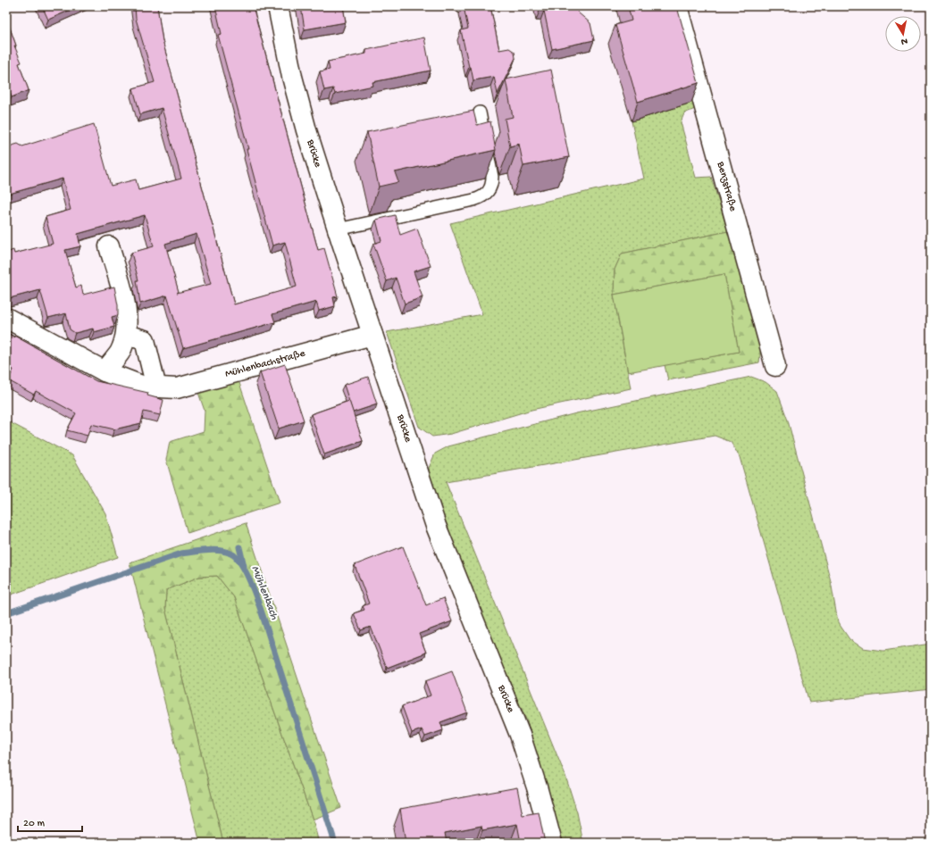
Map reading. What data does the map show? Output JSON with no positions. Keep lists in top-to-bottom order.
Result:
{
  "streets": {
    "street": ["Brücke", "Benzstraße", "Mühlenbachstraße"]
  },
  "crossings": [
    ["Brücke", "Mühlenbachstraße"]
  ],
  "water": ["Mühlenbach"],
  "scale_bar": "20 m",
  "north": "bottom"
}
